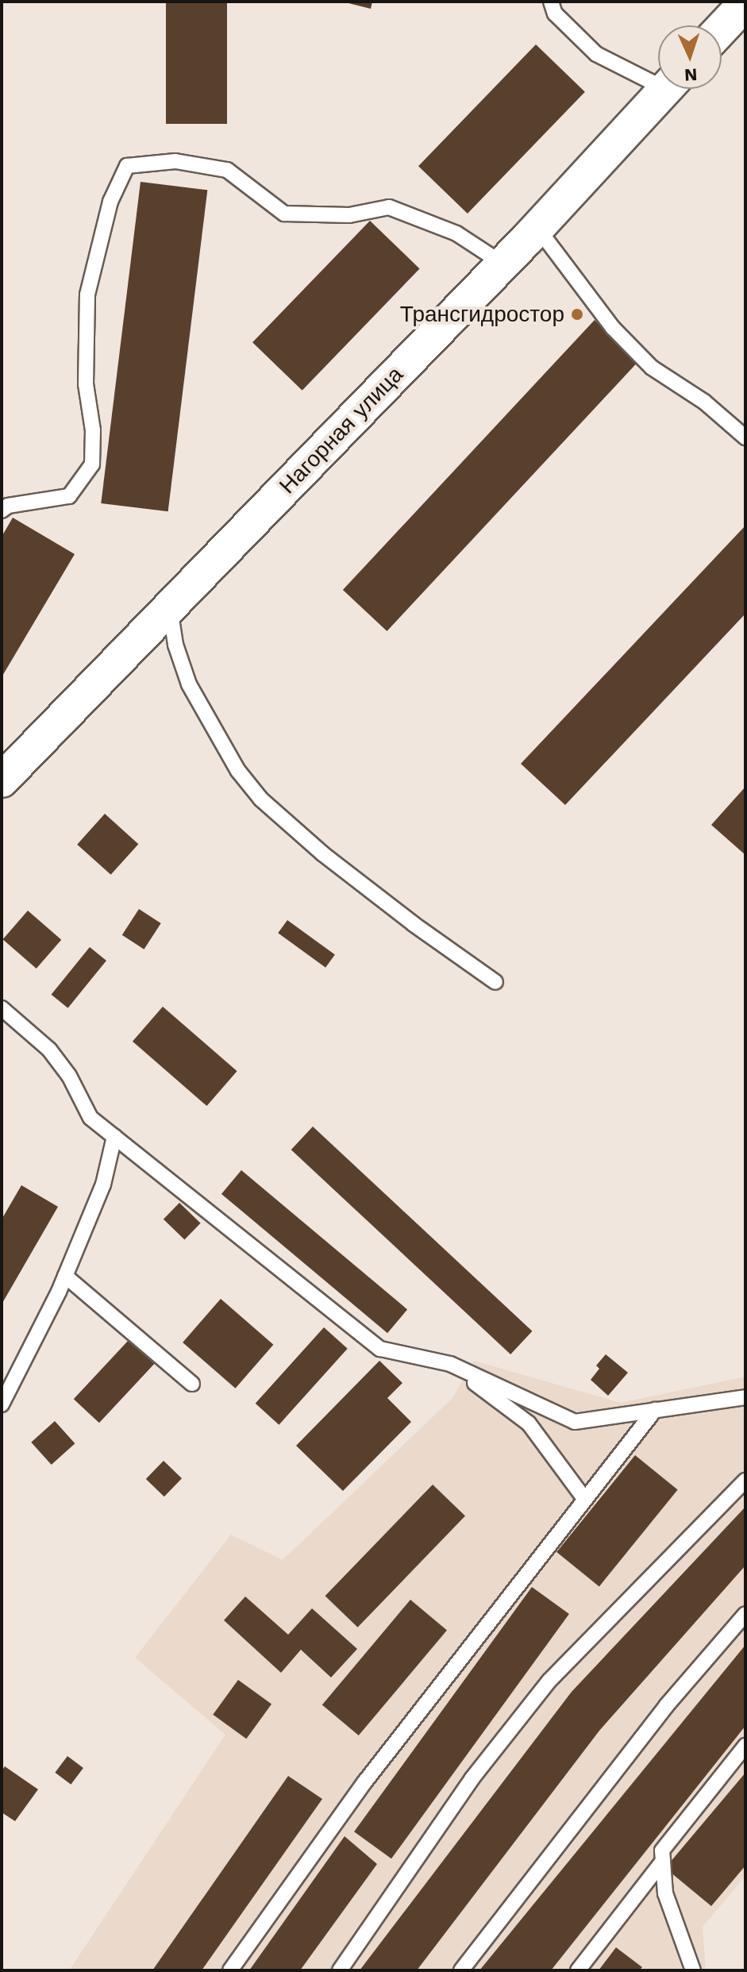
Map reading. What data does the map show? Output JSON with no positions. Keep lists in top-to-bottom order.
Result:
{
  "streets": {
    "street": ["Нагорная улица"]
  },
  "places": ["Трансгидростор"],
  "north": "bottom"
}
